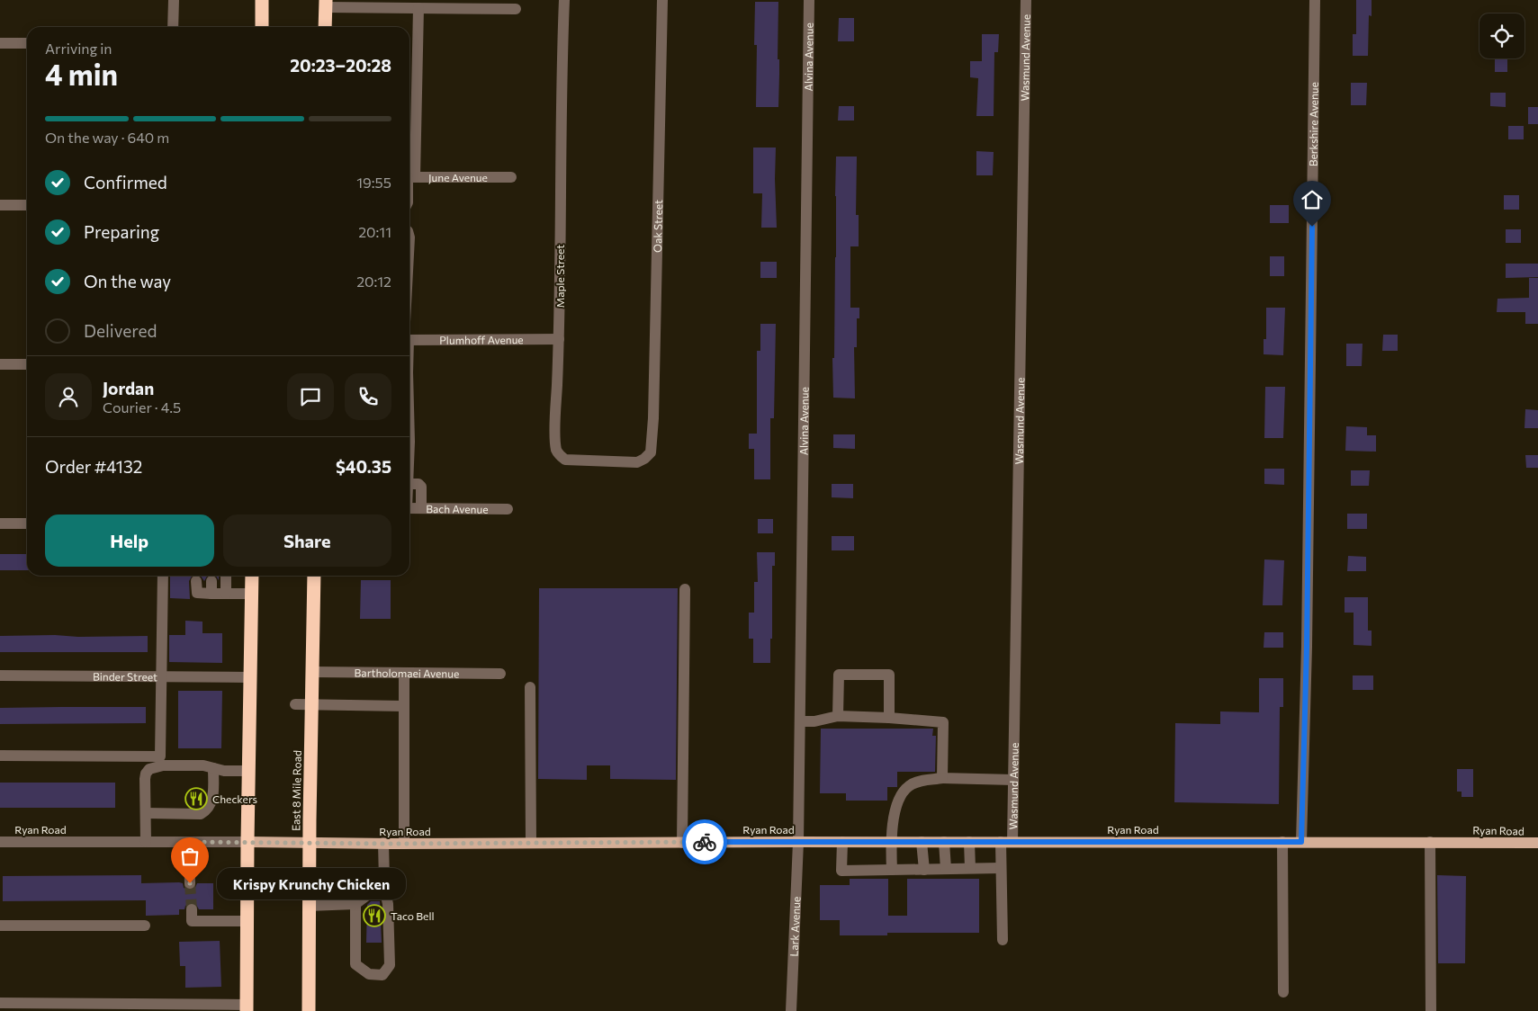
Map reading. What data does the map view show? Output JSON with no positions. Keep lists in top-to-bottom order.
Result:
{
  "streets": {
    "highway": ["East 8 Mile Road"],
    "main road": ["Ryan Road"],
    "street": [
      "Alvina Avenue",
      "Wasmund Avenue",
      "Berkshire Avenue",
      "June Avenue",
      "Oak Street",
      "Maple Street",
      "Plumhoff Avenue",
      "Bach Avenue",
      "Bartholomaei Avenue",
      "Binder Street",
      "Lark Avenue"
    ]
  },
  "crossings": [
    ["Alvina Avenue", "Ryan Road"],
    ["Alvina Avenue", "Lark Avenue"],
    ["Wasmund Avenue", "Ryan Road"],
    ["Berkshire Avenue", "Ryan Road"],
    ["Oak Street", "Maple Street"],
    ["Maple Street", "Plumhoff Avenue"],
    ["Bartholomaei Avenue", "East 8 Mile Road"],
    ["East 8 Mile Road", "Ryan Road"],
    ["Ryan Road", "Lark Avenue"]
  ],
  "places": {
    "restaurant": ["Checkers", "Taco Bell"],
    "other": ["Krispy Krunchy Chicken"]
  },
  "page": {
    "heading": ["4 min", "Arriving in", "20:23–20:28"],
    "panel": [
      "Jordan",
      "Courier · 4.5",
      "Order #4132",
      "$40.35"
    ],
    "bar": "On the way · 640 m",
    "list": [
      ["Confirmed", "19:55"],
      ["Preparing", "20:11"],
      ["On the way", "20:12"],
      "Delivered"
    ],
    "buttons": ["Help", "Share"],
    "bubble": "Krispy Krunchy Chicken"
  }
}
